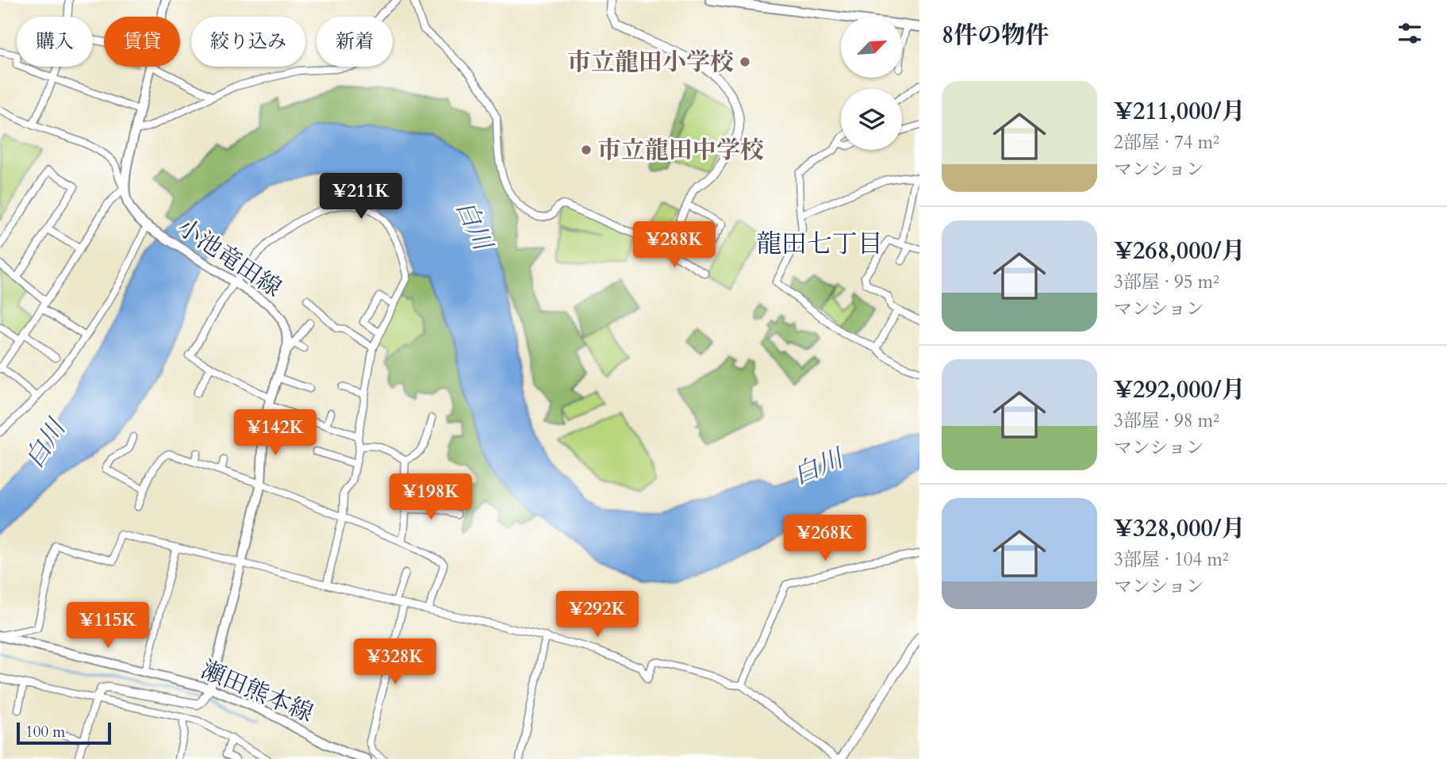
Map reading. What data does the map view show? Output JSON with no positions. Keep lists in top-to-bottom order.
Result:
{
  "streets": {
    "main road": ["小池竜田線", "瀬田熊本線"]
  },
  "crossings": [
    ["小池竜田線", "瀬田熊本線"]
  ],
  "districts": ["龍田七丁目"],
  "water": ["白川"],
  "places": ["市立龍田小学校", "市立龍田中学校"],
  "scale_bar": "100 m",
  "north": "top right",
  "page": {
    "heading": "8件の物件",
    "chip": [
      "購入",
      "賃貸",
      "絞り込み",
      "新着"
    ],
    "list": [
      {
        "name": "¥211,000/月",
        "note": "2部屋 · 74 m² · マンション"
      },
      {
        "name": "¥268,000/月",
        "note": "3部屋 · 95 m² · マンション"
      },
      {
        "name": "¥292,000/月",
        "note": "3部屋 · 98 m² · マンション"
      },
      {
        "name": "¥328,000/月",
        "note": "3部屋 · 104 m² · マンション"
      }
    ],
    "price": [
      "¥211K",
      "¥288K",
      "¥142K",
      "¥198K",
      "¥268K",
      "¥292K",
      "¥115K",
      "¥328K"
    ],
    "scale": "100 m"
  }
}
